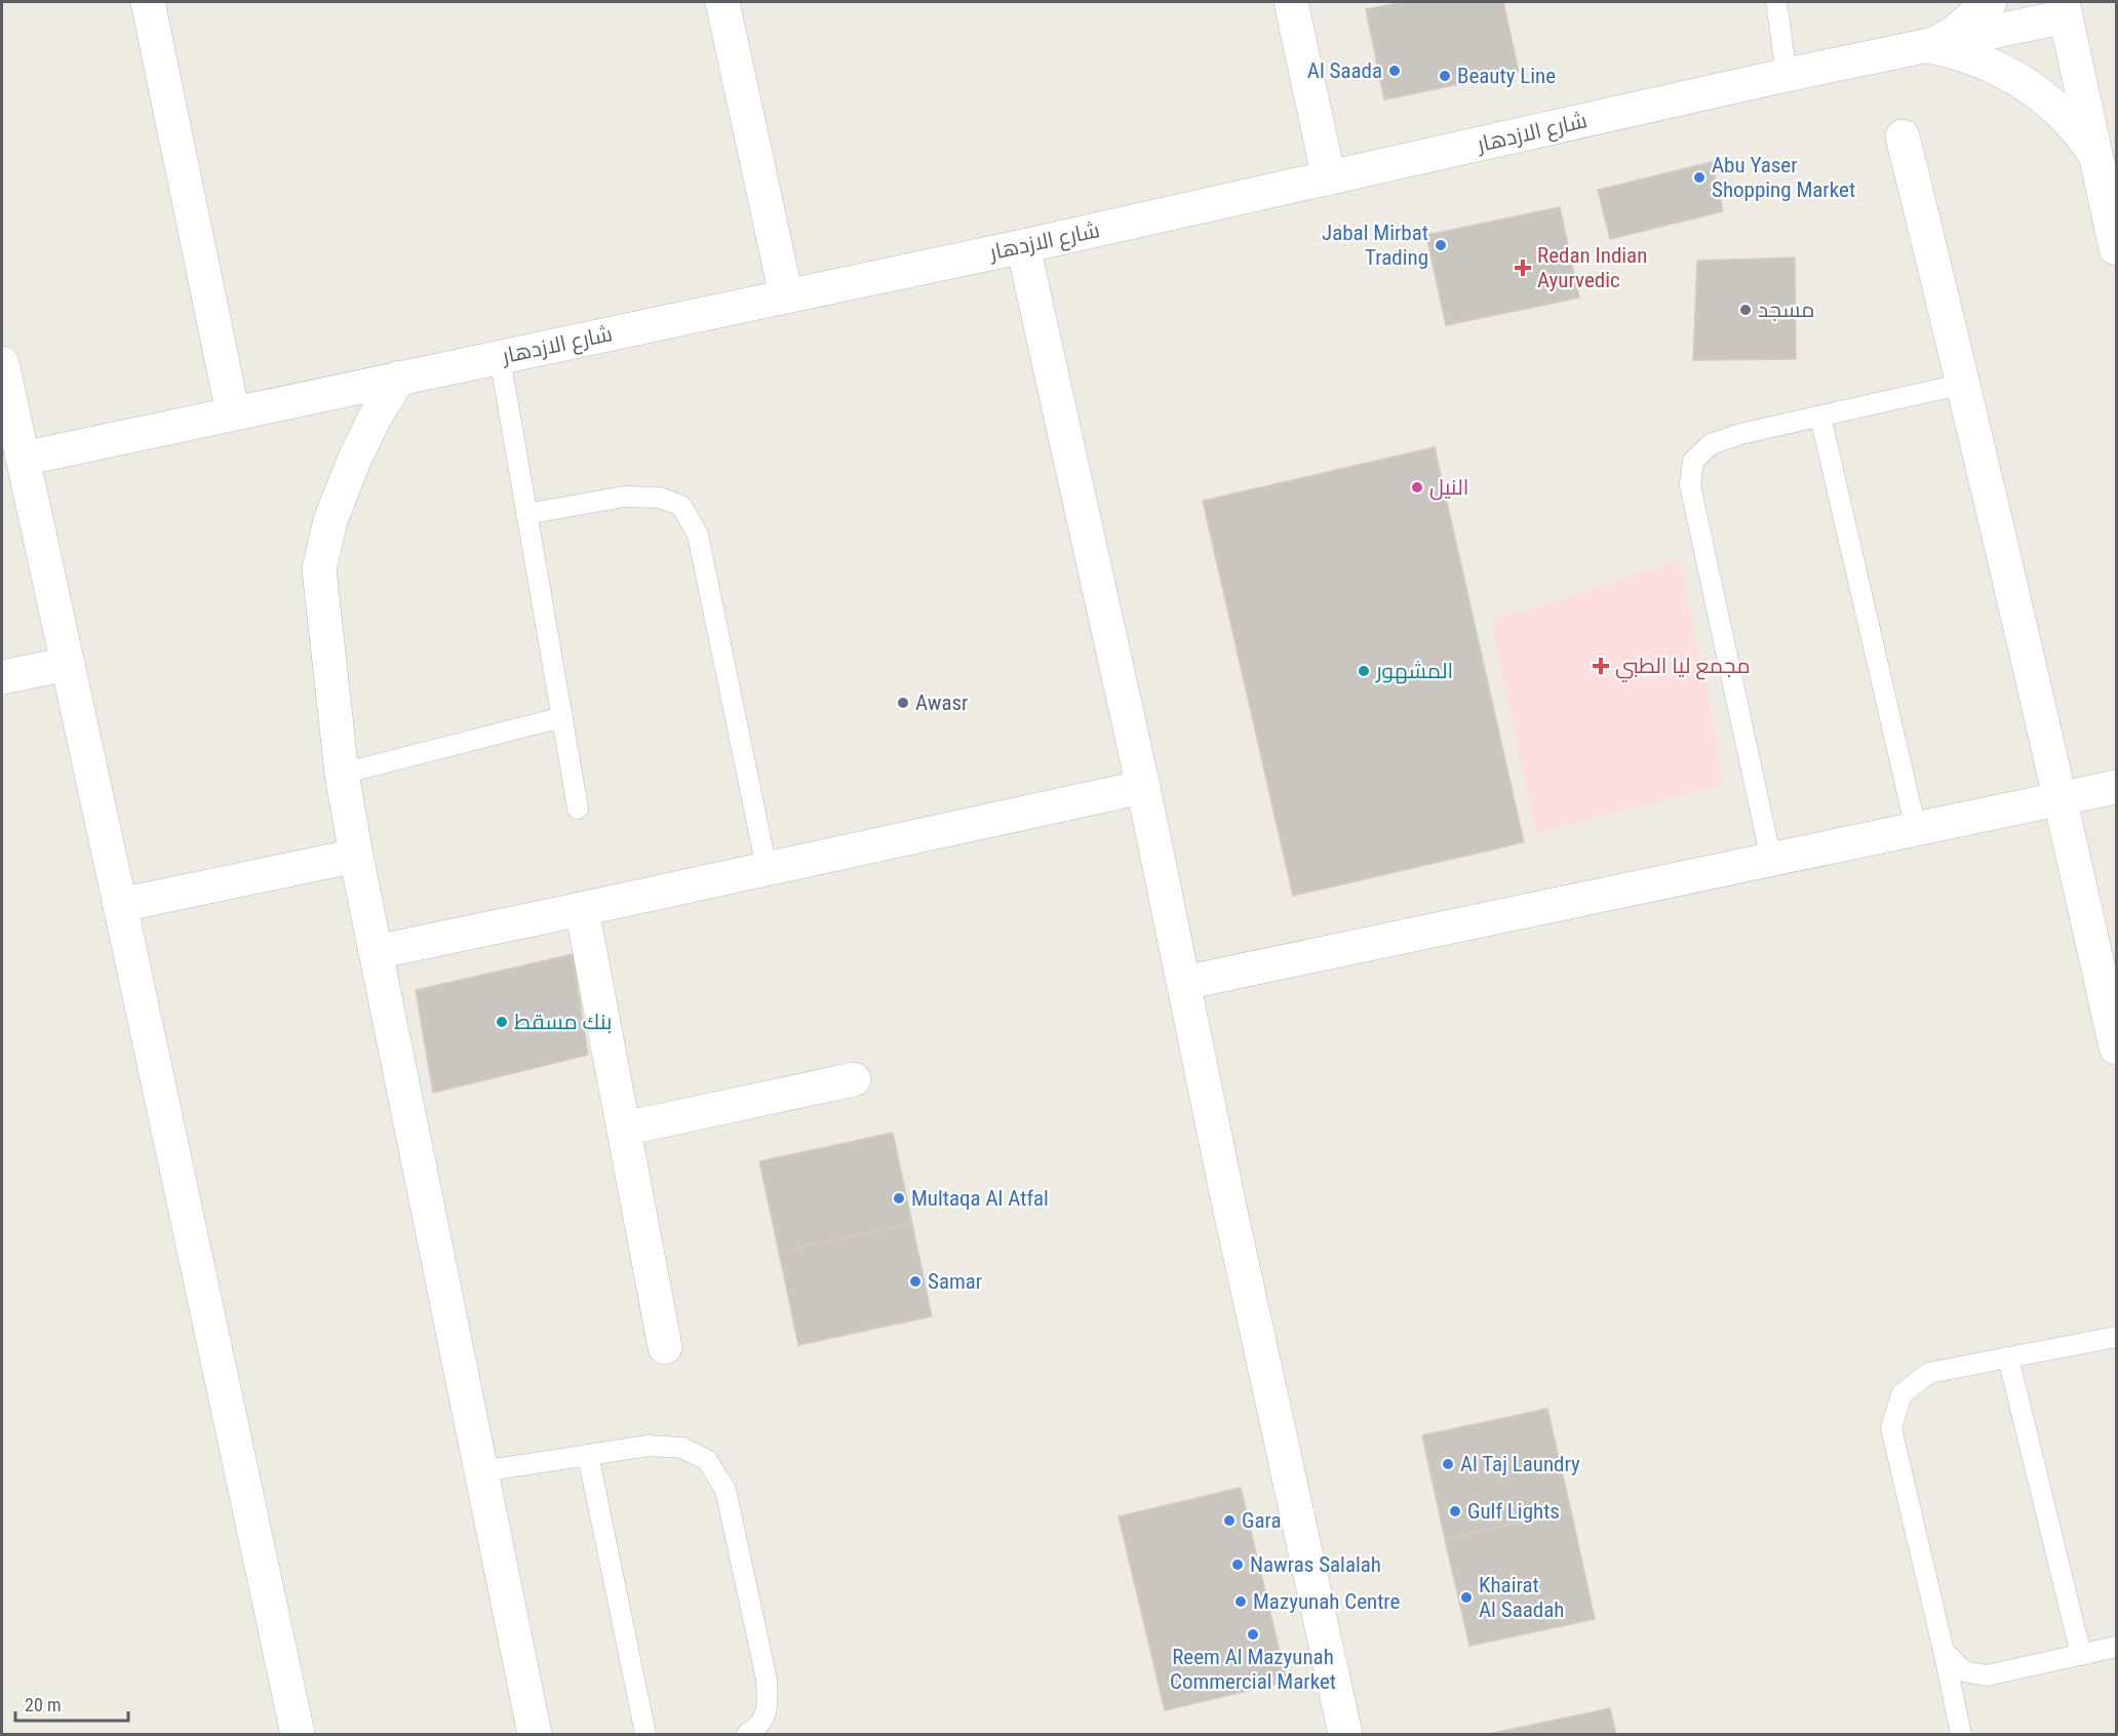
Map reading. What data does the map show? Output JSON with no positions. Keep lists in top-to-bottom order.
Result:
{
  "streets": {
    "street": ["شارع الازدهار"]
  },
  "places": {
    "other": [
      "Al Saada",
      "Beauty Line",
      "Abu Yaser Shopping Market",
      "Jabal Mirbat Trading",
      "مسجد",
      "النيل",
      "المشهور",
      "Awasr",
      "بنك مسقط",
      "Multaqa Al Atfal",
      "Samar",
      "Al Taj Laundry",
      "Gulf Lights",
      "Gara",
      "Nawras Salalah",
      "Khairat Al Saadah",
      "Mazyunah Centre",
      "Reem Al Mazyunah Commercial Market"
    ],
    "health": ["Redan Indian Ayurvedic", "مجمع ليا الطبي"]
  },
  "scale_bar": "20 m"
}
